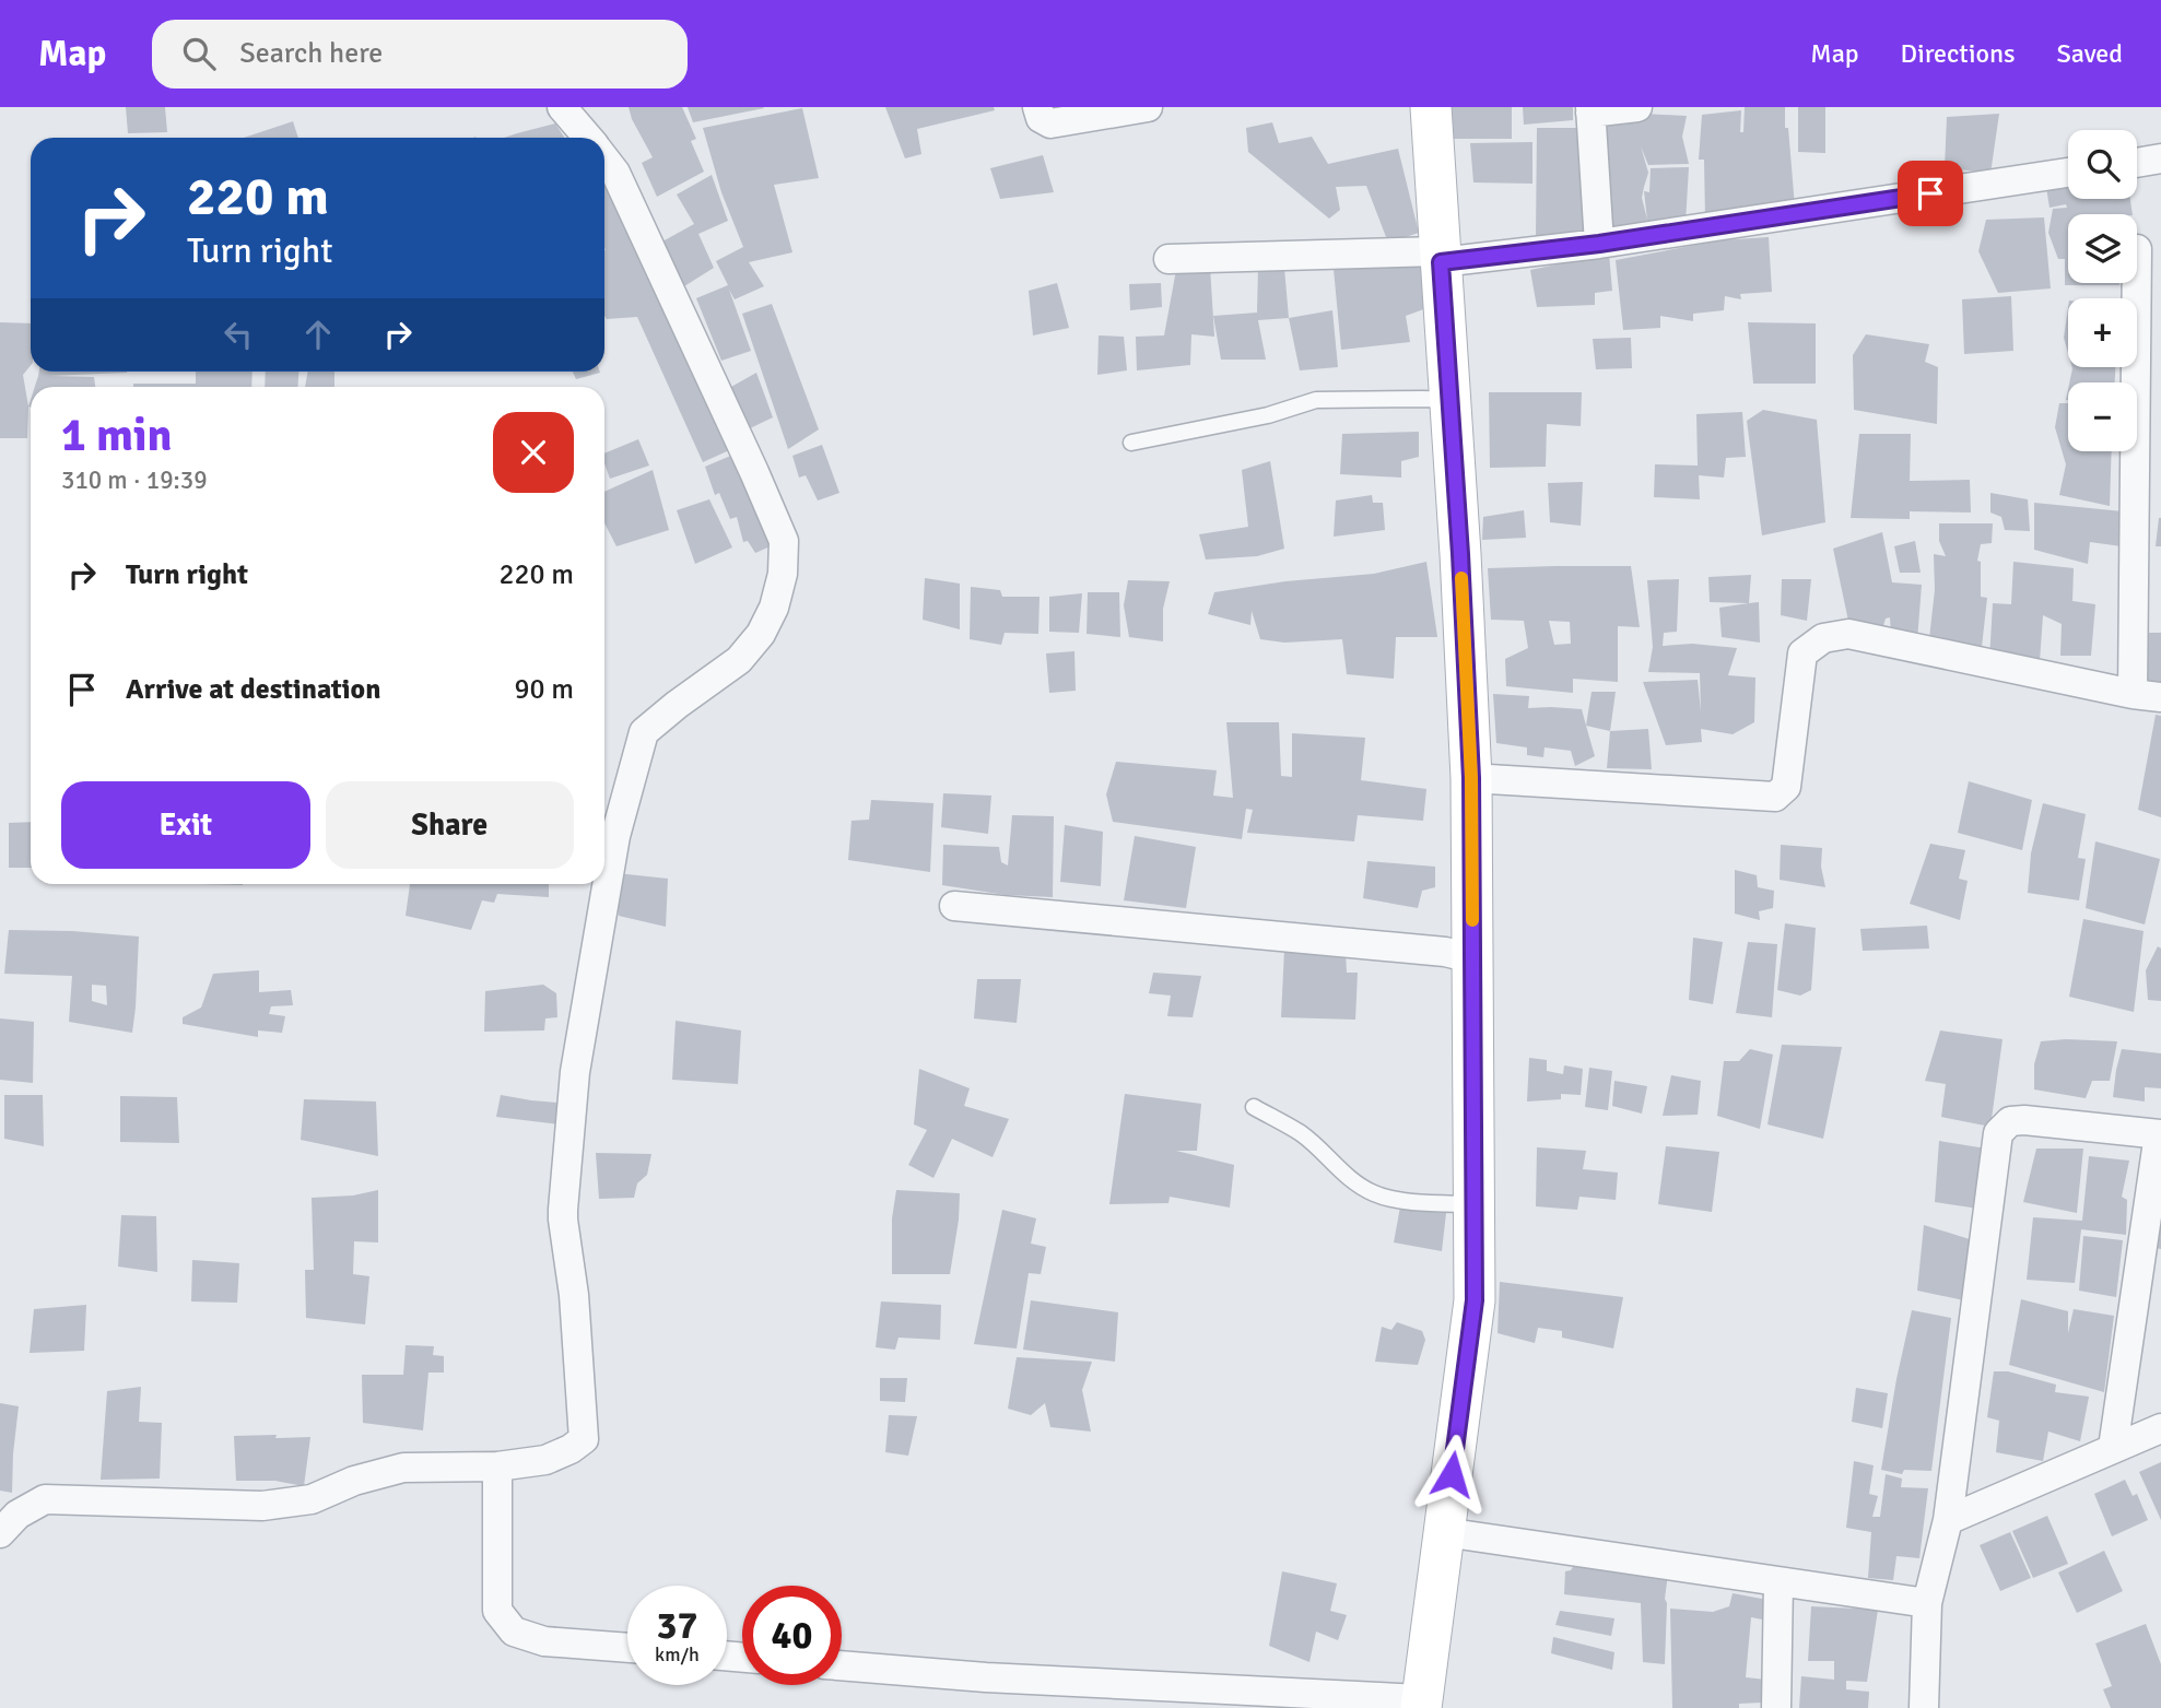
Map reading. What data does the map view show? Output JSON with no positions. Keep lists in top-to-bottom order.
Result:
{
  "page": {
    "header": "Map",
    "search": "Search here",
    "nav": ["Map", "Directions", "Saved"],
    "map_buttons": ["+", "−"],
    "turn": ["220 m", "Turn right"],
    "heading": ["1 min", "310 m · 19:39"],
    "list": [
      {
        "name": "Turn right",
        "value": "220 m"
      },
      {
        "name": "Arrive at destination",
        "value": "90 m"
      }
    ],
    "buttons": ["Exit", "Share"],
    "speed": "37 km/h",
    "limit": "40"
  }
}
